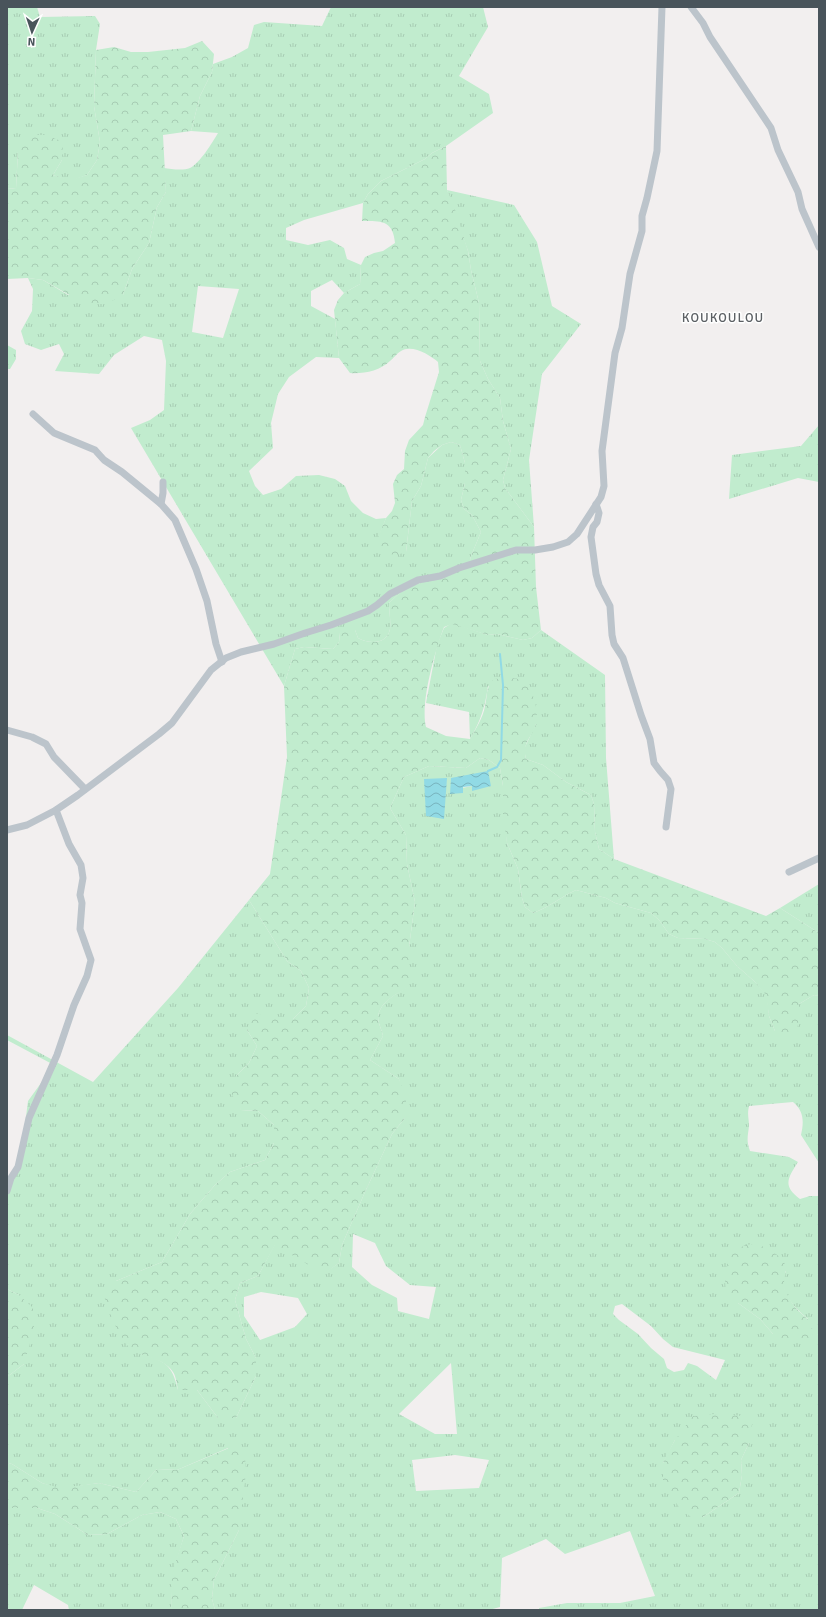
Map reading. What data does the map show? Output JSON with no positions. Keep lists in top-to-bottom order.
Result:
{
  "districts": ["KOUKOULOU"],
  "north": "bottom"
}
